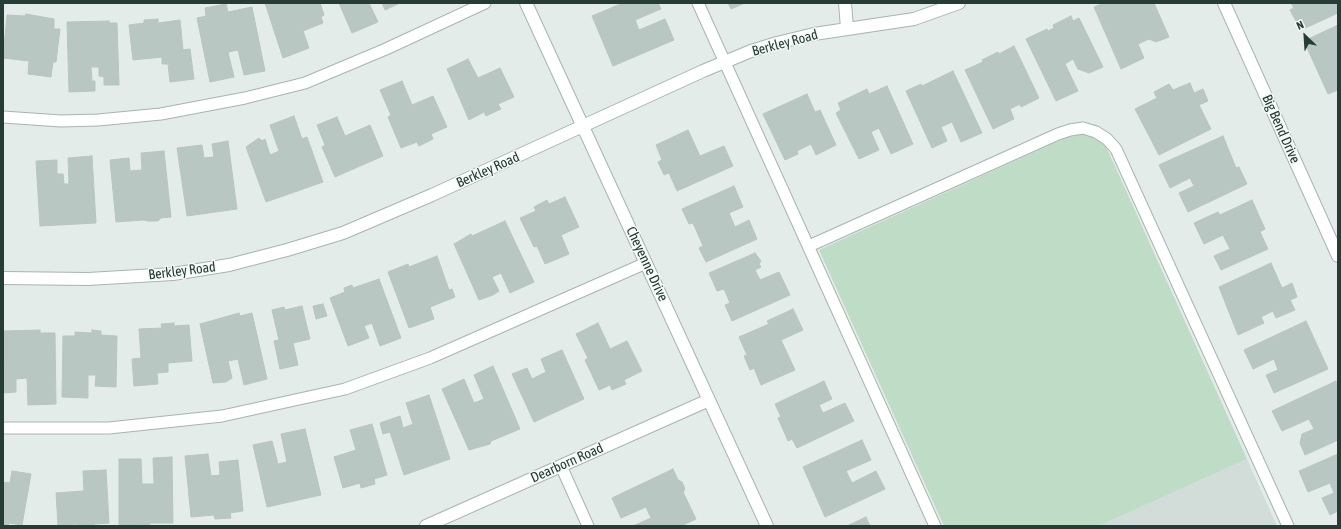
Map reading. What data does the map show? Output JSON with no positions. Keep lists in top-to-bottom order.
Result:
{
  "streets": {
    "street": [
      "Berkley Road",
      "Big Bend Drive",
      "Cheyenne Drive",
      "Dearborn Road"
    ]
  },
  "crossings": [
    ["Berkley Road", "Cheyenne Drive"],
    ["Cheyenne Drive", "Dearborn Road"]
  ],
  "north": "top left"
}
